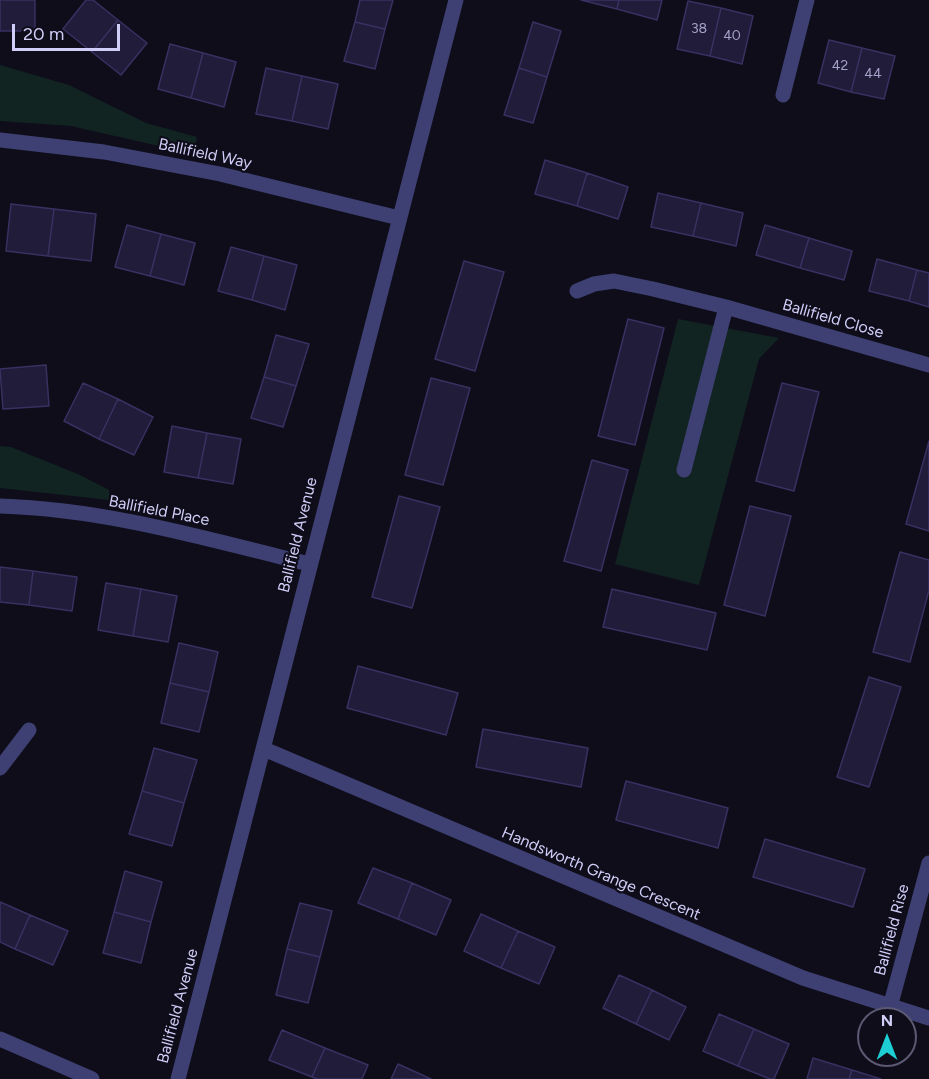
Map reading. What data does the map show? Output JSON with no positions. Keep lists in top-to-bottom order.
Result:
{
  "streets": {
    "street": [
      "Ballifield Way",
      "Ballifield Close",
      "Ballifield Place",
      "Ballifield Avenue",
      "Handsworth Grange Crescent",
      "Ballifield Rise"
    ]
  },
  "crossings": [
    ["Ballifield Way", "Ballifield Avenue"],
    ["Ballifield Place", "Ballifield Avenue"],
    ["Ballifield Avenue", "Handsworth Grange Crescent"],
    ["Handsworth Grange Crescent", "Ballifield Rise"]
  ],
  "house_numbers": [
    "38",
    "40",
    "42",
    "44"
  ],
  "scale_bar": "20 m",
  "north": "top"
}
